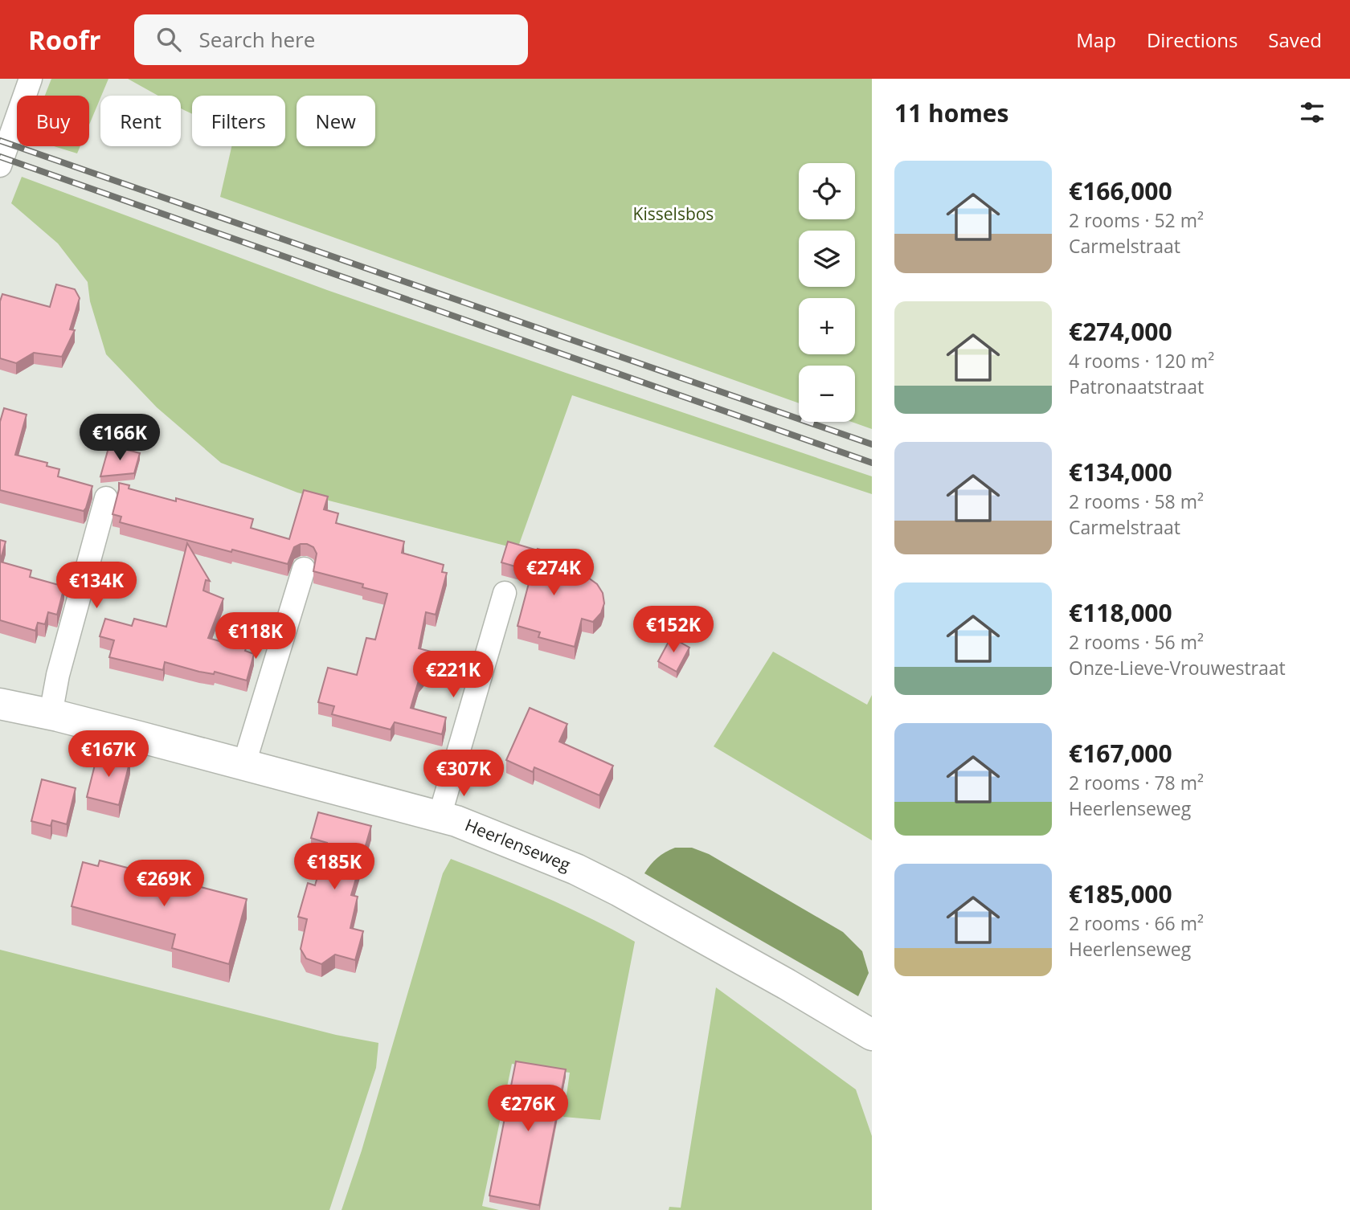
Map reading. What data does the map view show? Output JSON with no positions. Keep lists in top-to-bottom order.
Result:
{
  "streets": {
    "main road": ["Heerlenseweg"]
  },
  "parks": ["Kisselsbos"],
  "page": {
    "header": "Roofr",
    "search": "Search here",
    "nav": ["Map", "Directions", "Saved"],
    "heading": "11 homes",
    "chip": [
      "Buy",
      "Rent",
      "Filters",
      "New"
    ],
    "list": [
      {
        "name": "€166,000",
        "note": "2 rooms · 52 m² · Carmelstraat"
      },
      {
        "name": "€274,000",
        "note": "4 rooms · 120 m² · Patronaatstraat"
      },
      {
        "name": "€134,000",
        "note": "2 rooms · 58 m² · Carmelstraat"
      },
      {
        "name": "€118,000",
        "note": "2 rooms · 56 m² · Onze-Lieve-Vrouwestraat"
      },
      {
        "name": "€167,000",
        "note": "2 rooms · 78 m² · Heerlenseweg"
      },
      {
        "name": "€185,000",
        "note": "2 rooms · 66 m² · Heerlenseweg"
      }
    ],
    "map_buttons": ["+", "−"],
    "price": [
      "€166K",
      "€274K",
      "€134K",
      "€152K",
      "€118K",
      "€221K",
      "€167K",
      "€307K",
      "€185K",
      "€269K",
      "€276K"
    ]
  }
}
